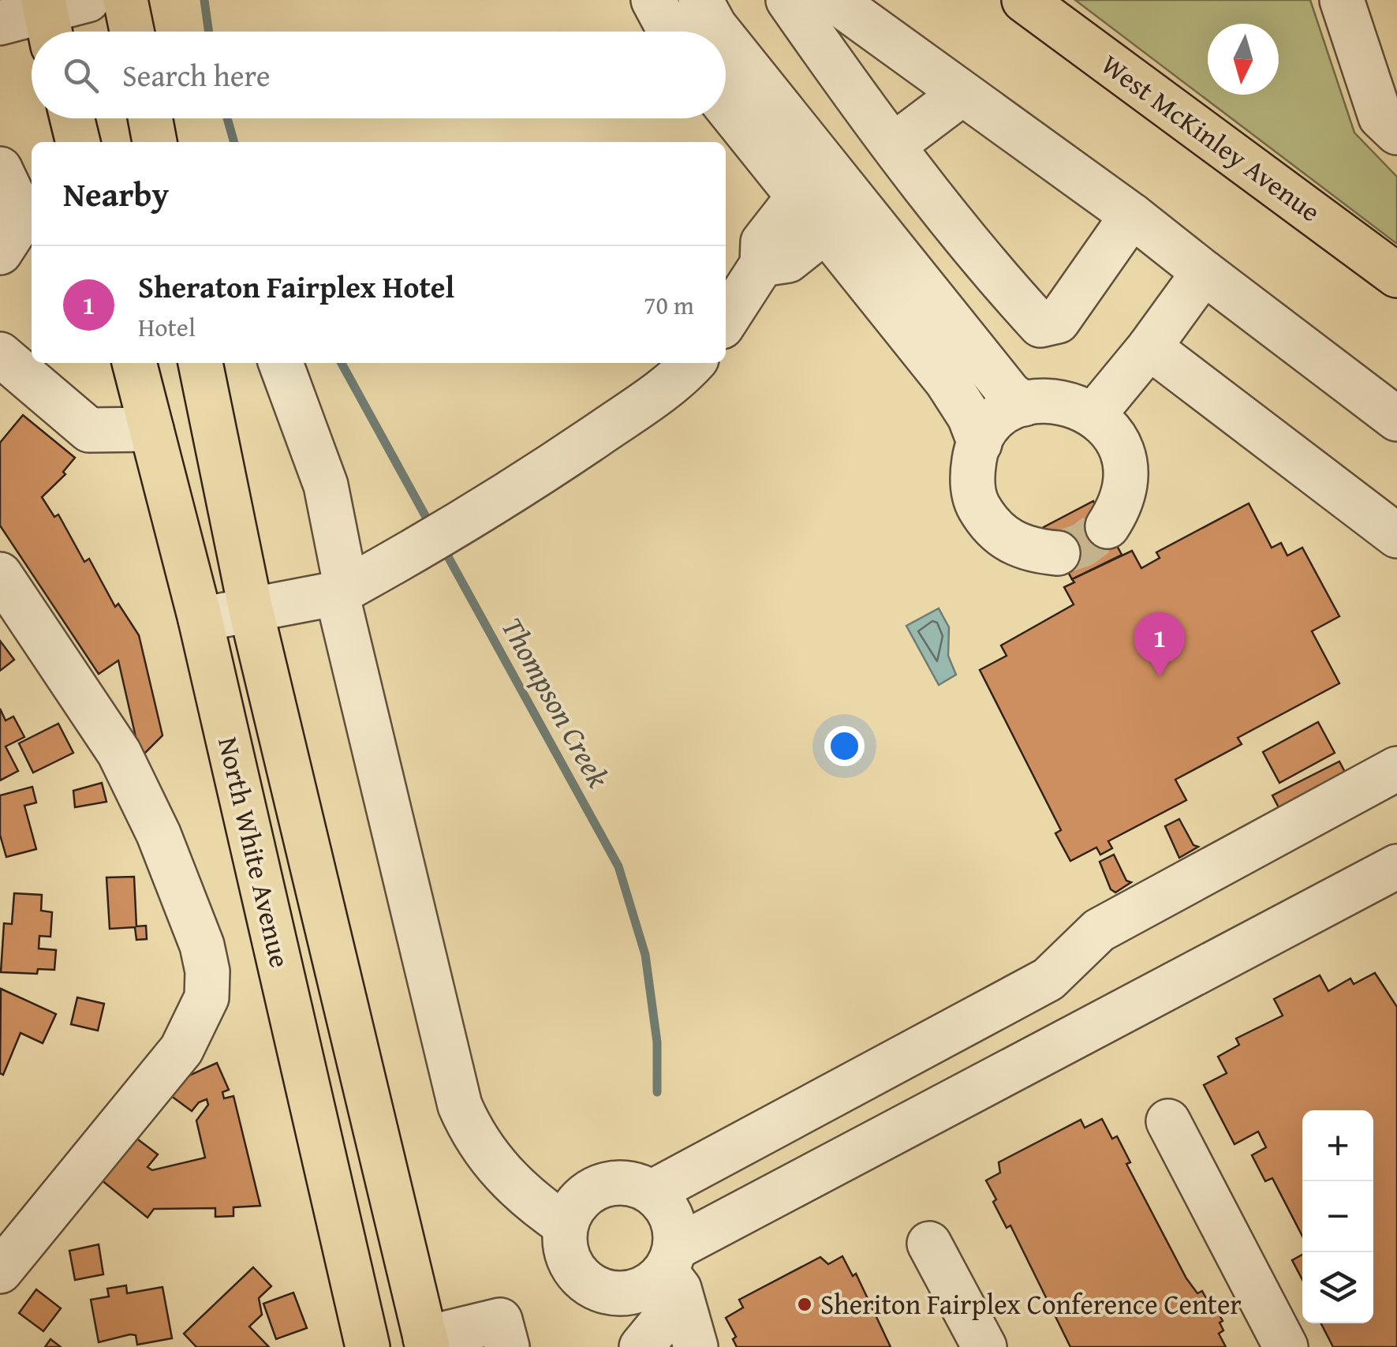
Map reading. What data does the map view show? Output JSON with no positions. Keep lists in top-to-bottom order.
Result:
{
  "streets": {
    "main road": ["West McKinley Avenue", "North White Avenue"]
  },
  "water": ["Thompson Creek"],
  "places": ["Sheriton Fairplex Conference Center"],
  "north": "bottom",
  "page": {
    "search": "Search here",
    "heading": "Nearby",
    "list": [
      {
        "mark": "1",
        "name": "Sheraton Fairplex Hotel",
        "note": "Hotel",
        "value": "70 m"
      }
    ],
    "pins": "1",
    "map_buttons": ["+", "−"]
  }
}
